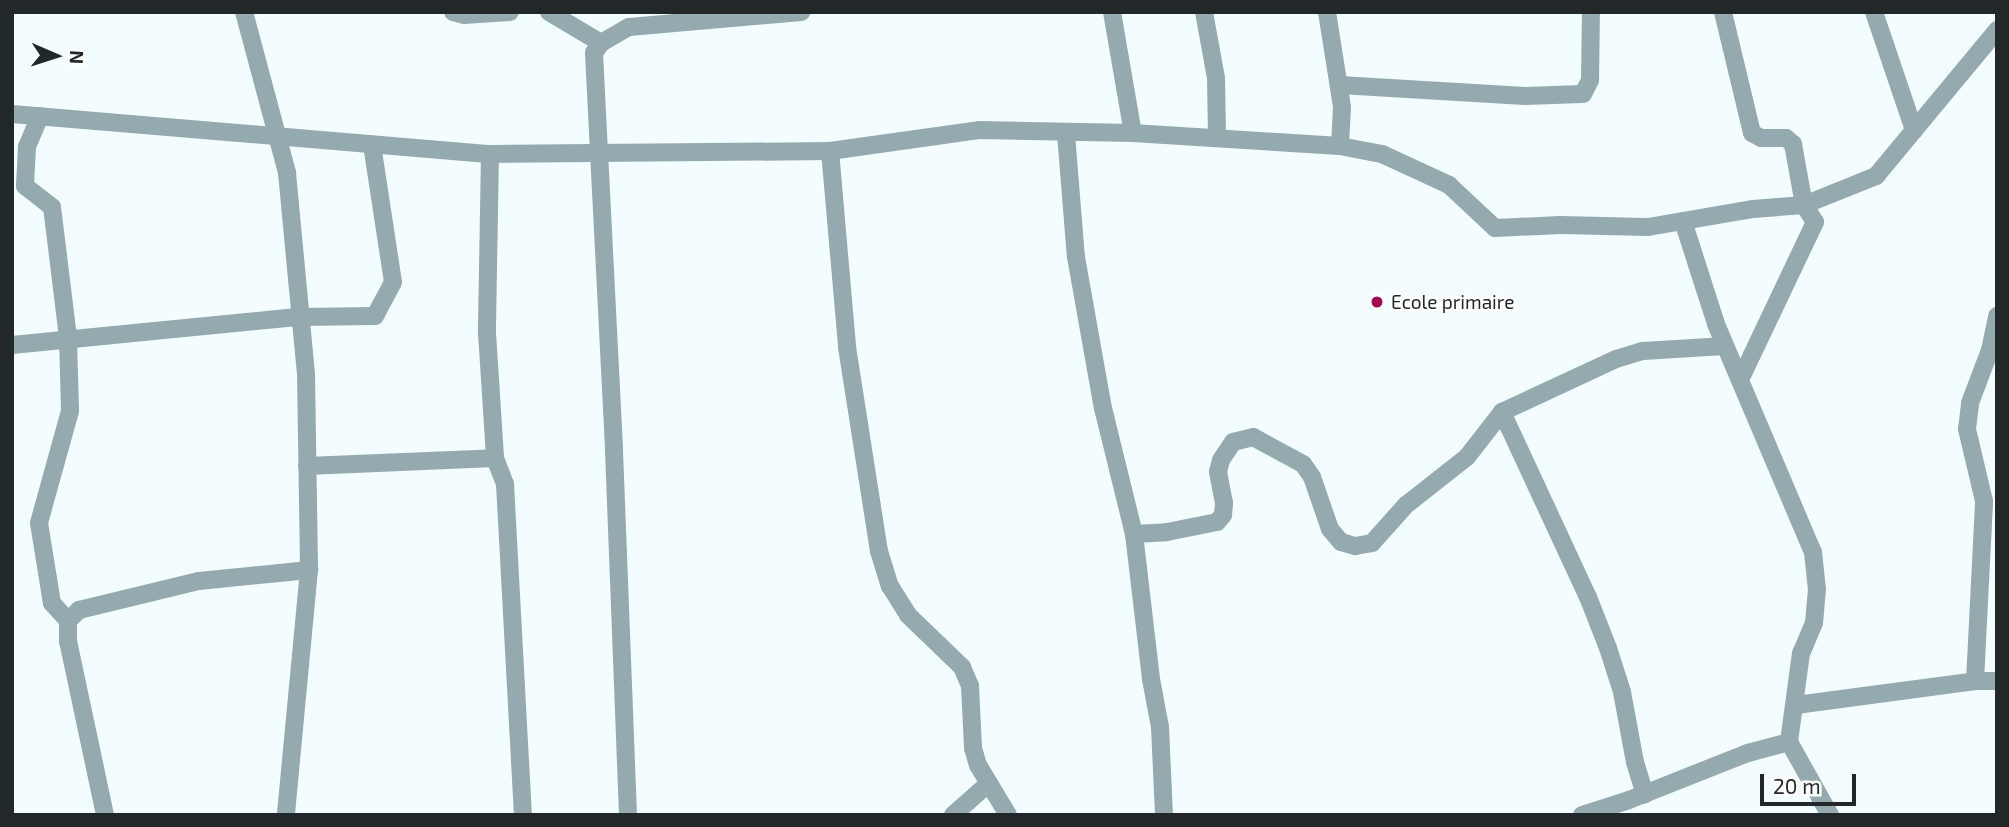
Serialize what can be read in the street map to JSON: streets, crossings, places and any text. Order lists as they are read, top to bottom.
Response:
{
  "places": ["Ecole primaire"],
  "scale_bar": "20 m",
  "north": "right"
}
